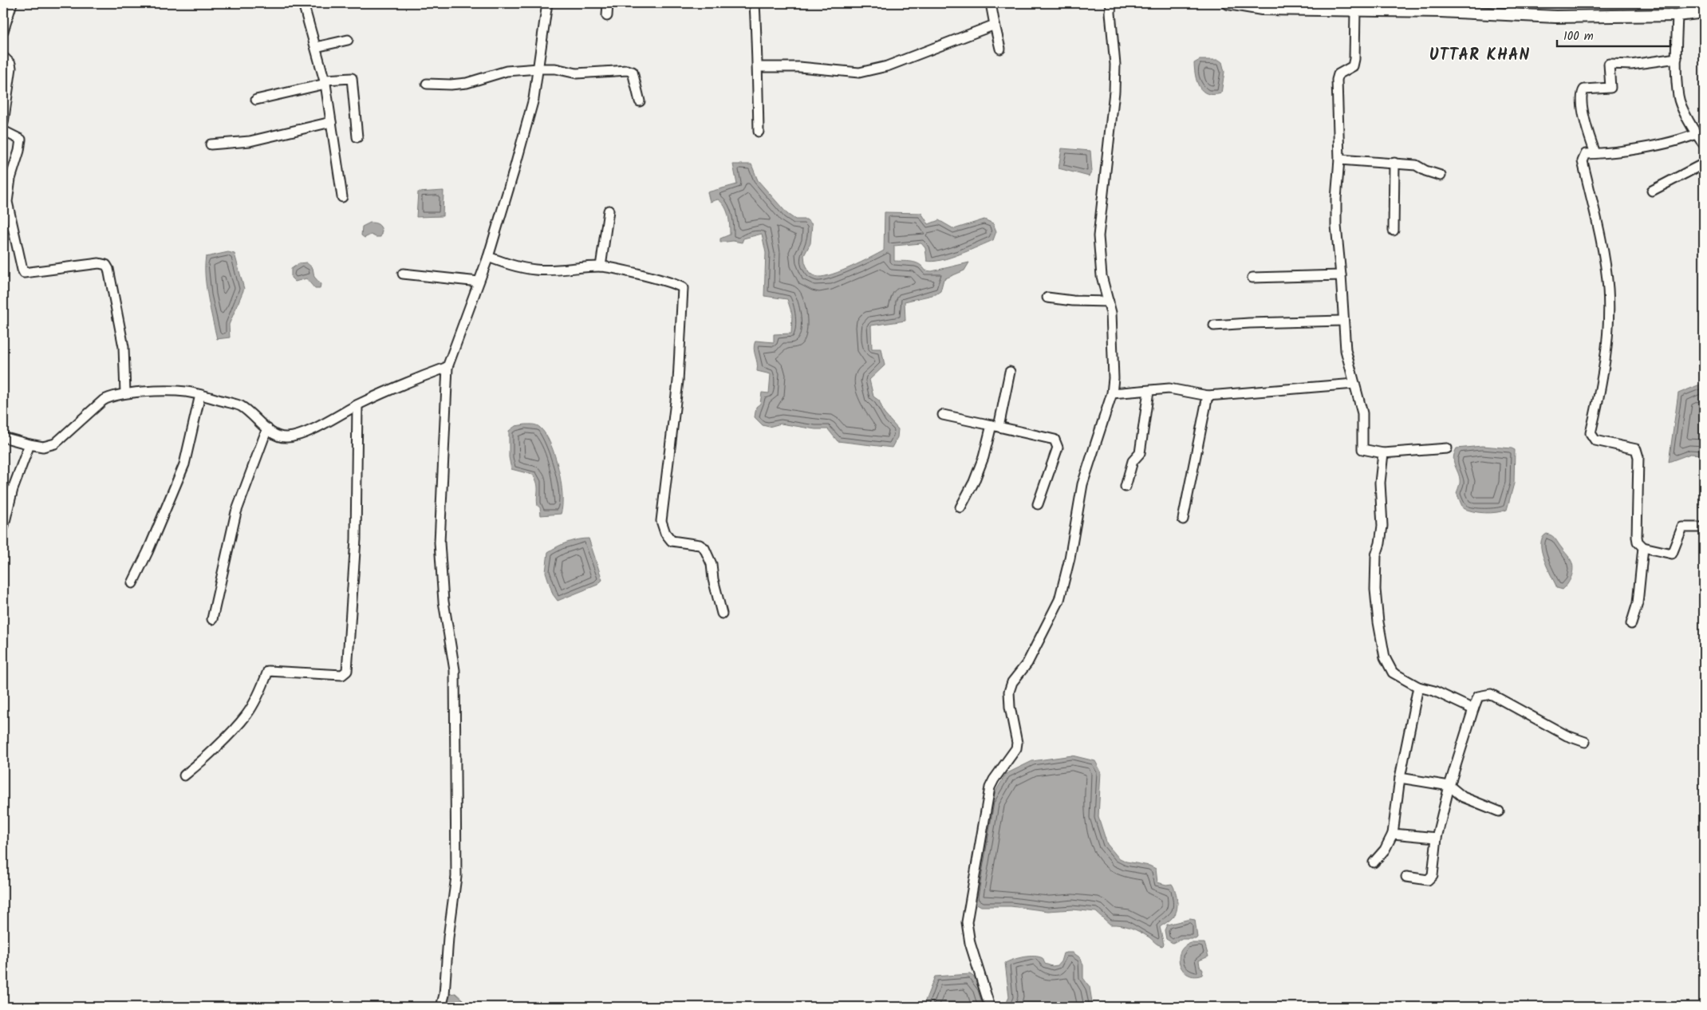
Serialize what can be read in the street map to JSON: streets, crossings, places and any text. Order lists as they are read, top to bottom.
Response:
{
  "districts": ["UTTAR KHAN"],
  "scale_bar": "100 m"
}
